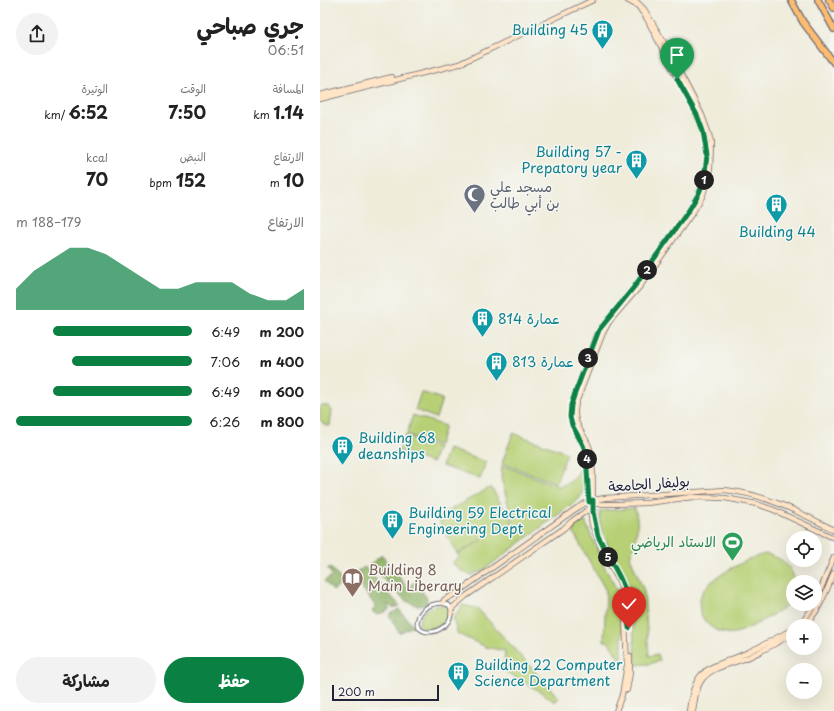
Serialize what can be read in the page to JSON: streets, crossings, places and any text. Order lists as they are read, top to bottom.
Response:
{
  "streets": {
    "street": ["بوليفار الجامعة"]
  },
  "places": {
    "building": [
      "Building 45",
      "Building 57 - Prepatory year",
      "Building 44",
      "عمارة 814",
      "عمارة 813",
      "Building 68 deanships",
      "Building 59 Electrical Engineering Dept",
      "Building 22 Computer Science Department"
    ],
    "mosque": ["مسجد علي بن أبي طالب"],
    "sports": ["الاستاد الرياضي"],
    "library": ["Building 8 Main Liberary"]
  },
  "scale_bar": "200 m",
  "page": {
    "heading": ["جري صباحي", "06:51"],
    "stats": [
      ["المسافة", "1.14 km"],
      ["الوقت", "7:50"],
      ["الوتيرة", "6:52 /km"],
      ["الارتفاع", "10 m"],
      ["النبض", "152 bpm"],
      ["kcal", "70"]
    ],
    "pins": [
      "1",
      "2",
      "3",
      "4",
      "5"
    ],
    "chart": ["الارتفاع", "179–188 m"],
    "list": [
      {
        "name": "200 m",
        "note": "6:49"
      },
      {
        "name": "400 m",
        "note": "7:06"
      },
      {
        "name": "600 m",
        "note": "6:49"
      },
      {
        "name": "800 m",
        "note": "6:26"
      }
    ],
    "map_buttons": ["+", "−"],
    "buttons": ["حفظ", "مشاركة"],
    "scale": "200 m"
  }
}
